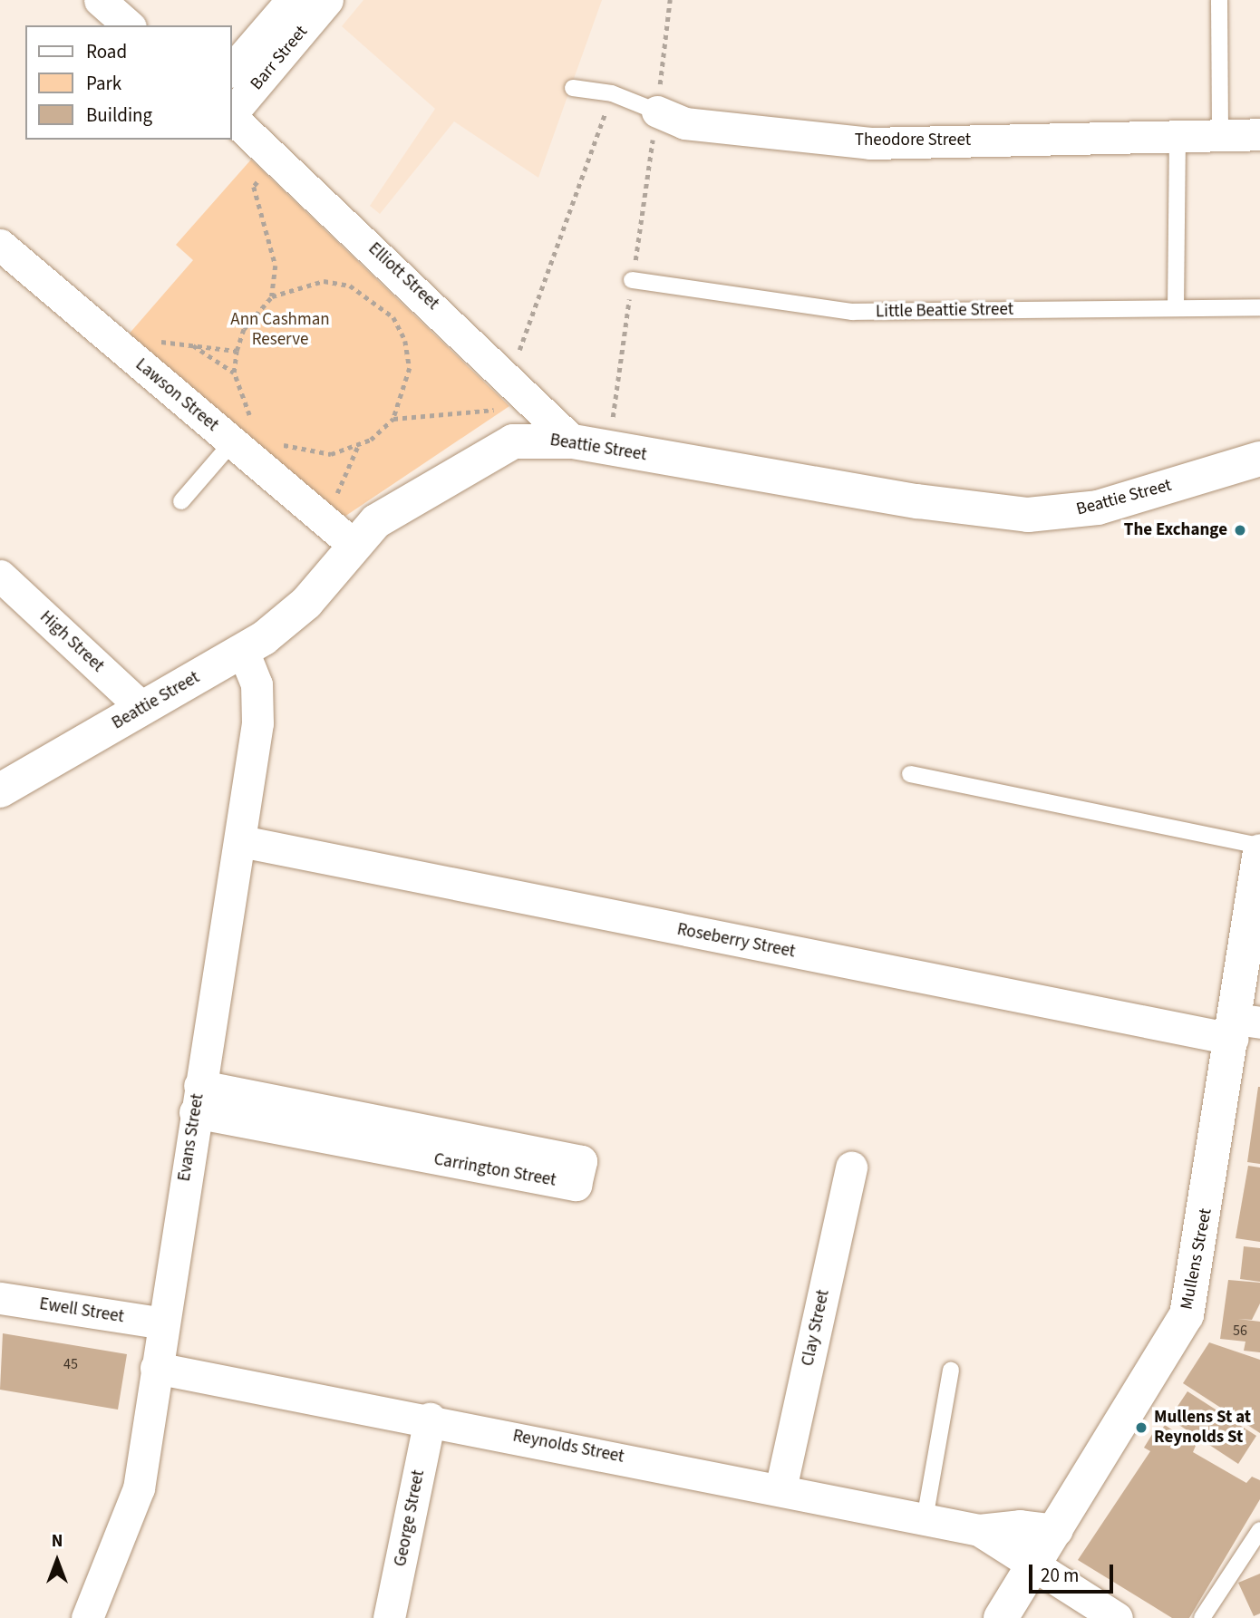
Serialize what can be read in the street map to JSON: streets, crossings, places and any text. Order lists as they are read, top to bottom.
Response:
{
  "streets": {
    "street": [
      "Barr Street",
      "Theodore Street",
      "Elliott Street",
      "Lawson Street",
      "Beattie Street",
      "High Street",
      "Roseberry Street",
      "Evans Street",
      "Mullens Street",
      "Ewell Street",
      "Clay Street",
      "Reynolds Street",
      "George Street"
    ],
    "lane": ["Little Beattie Street"]
  },
  "crossings": [
    ["Elliott Street", "Beattie Street"],
    ["Lawson Street", "Beattie Street"],
    ["Beattie Street", "High Street"],
    ["Beattie Street", "Evans Street"],
    ["Roseberry Street", "Evans Street"],
    ["Roseberry Street", "Mullens Street"],
    ["Evans Street", "Ewell Street"],
    ["Evans Street", "Reynolds Street"],
    ["Mullens Street", "Reynolds Street"],
    ["Clay Street", "Reynolds Street"],
    ["Reynolds Street", "George Street"]
  ],
  "parks": ["Ann Cashman Reserve"],
  "places": ["The Exchange", "Mullens St at Reynolds St"],
  "house_numbers": ["56", "45"],
  "legend": ["Road", "Park", "Building"],
  "scale_bar": "20 m",
  "north": "top"
}
